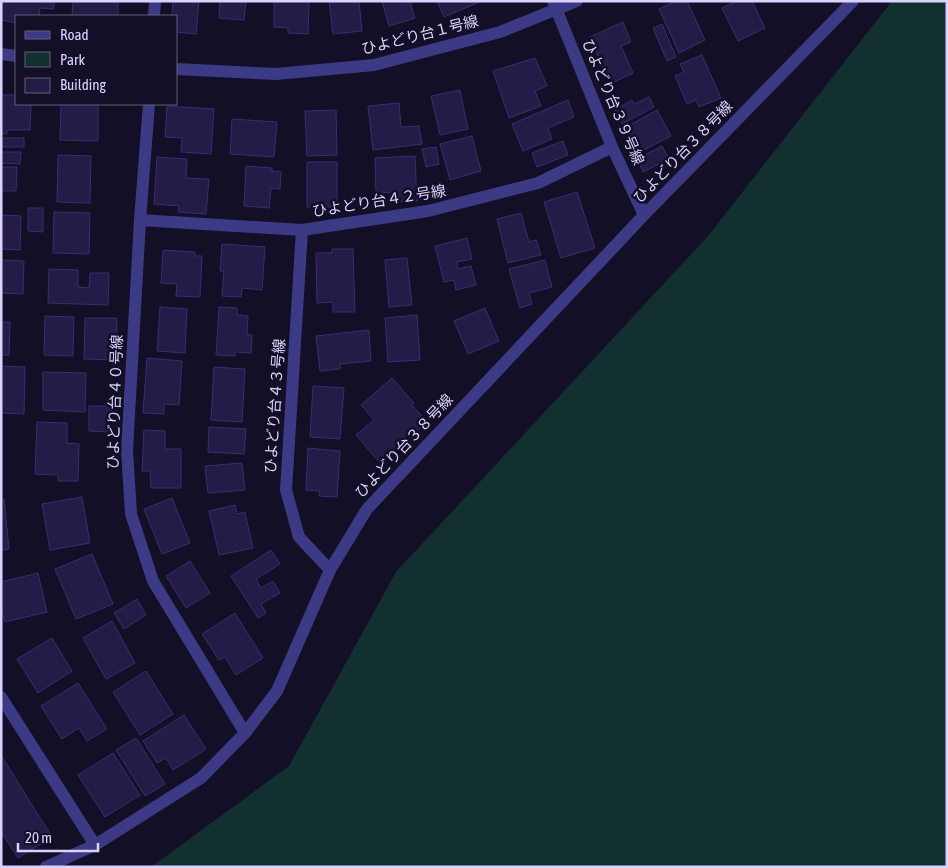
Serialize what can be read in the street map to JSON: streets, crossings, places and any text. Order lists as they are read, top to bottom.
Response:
{
  "streets": {
    "street": [
      "ひよどり台１号線",
      "ひよどり台３９号線",
      "ひよどり台３８号線",
      "ひよどり台４２号線",
      "ひよどり台４０号線",
      "ひよどり台４３号線"
    ]
  },
  "crossings": [
    ["ひよどり台１号線", "ひよどり台３９号線"],
    ["ひよどり台３９号線", "ひよどり台３８号線"],
    ["ひよどり台３９号線", "ひよどり台４２号線"],
    ["ひよどり台３８号線", "ひよどり台４０号線"],
    ["ひよどり台３８号線", "ひよどり台４３号線"],
    ["ひよどり台４２号線", "ひよどり台４０号線"],
    ["ひよどり台４２号線", "ひよどり台４３号線"]
  ],
  "legend": ["Road", "Park", "Building"],
  "scale_bar": "20 m"
}
